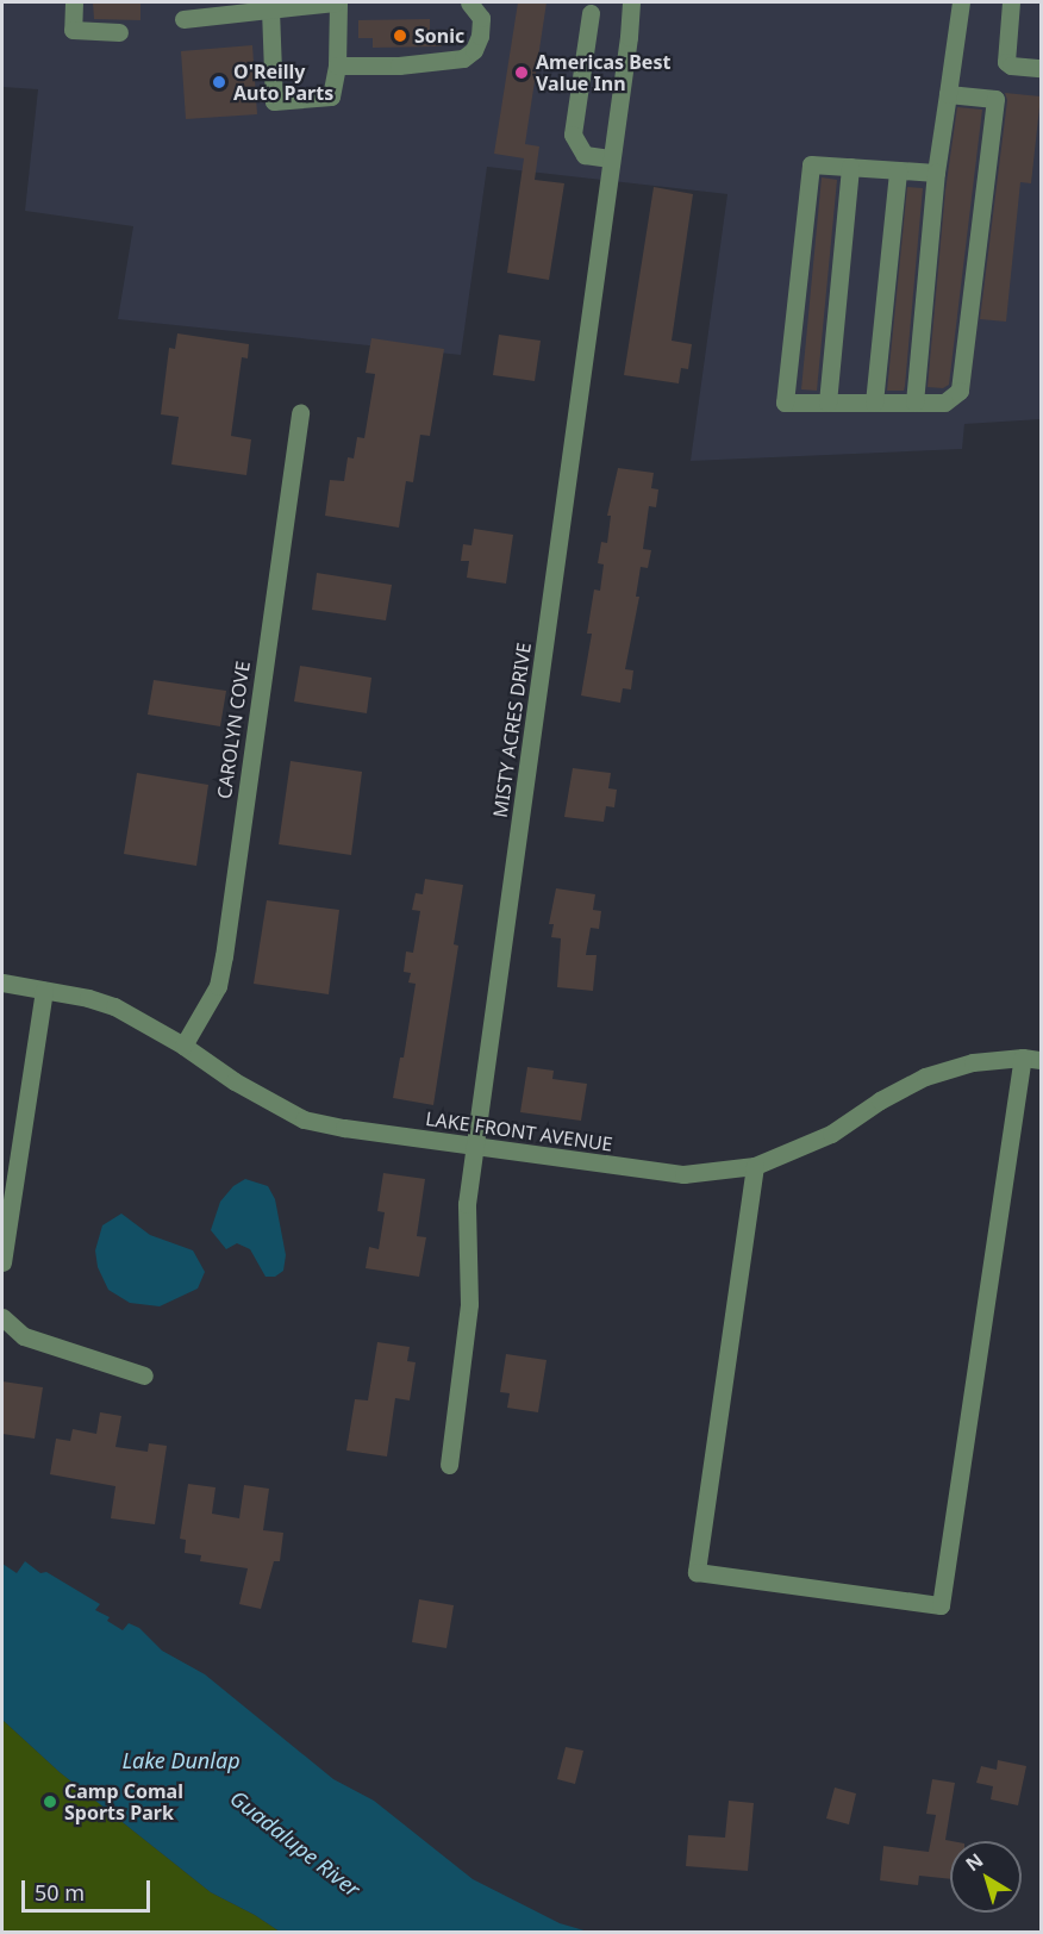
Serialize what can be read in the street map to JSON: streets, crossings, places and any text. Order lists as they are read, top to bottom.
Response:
{
  "streets": {
    "street": ["CAROLYN COVE", "MISTY ACRES DRIVE", "LAKE FRONT AVENUE"]
  },
  "crossings": [
    ["CAROLYN COVE", "LAKE FRONT AVENUE"],
    ["MISTY ACRES DRIVE", "LAKE FRONT AVENUE"]
  ],
  "water": ["Lake Dunlap", "Guadalupe River"],
  "places": [
    "Sonic",
    "Americas Best Value Inn",
    "O'Reilly Auto Parts",
    "Camp Comal Sports Park"
  ],
  "scale_bar": "50 m",
  "north": "top left"
}
